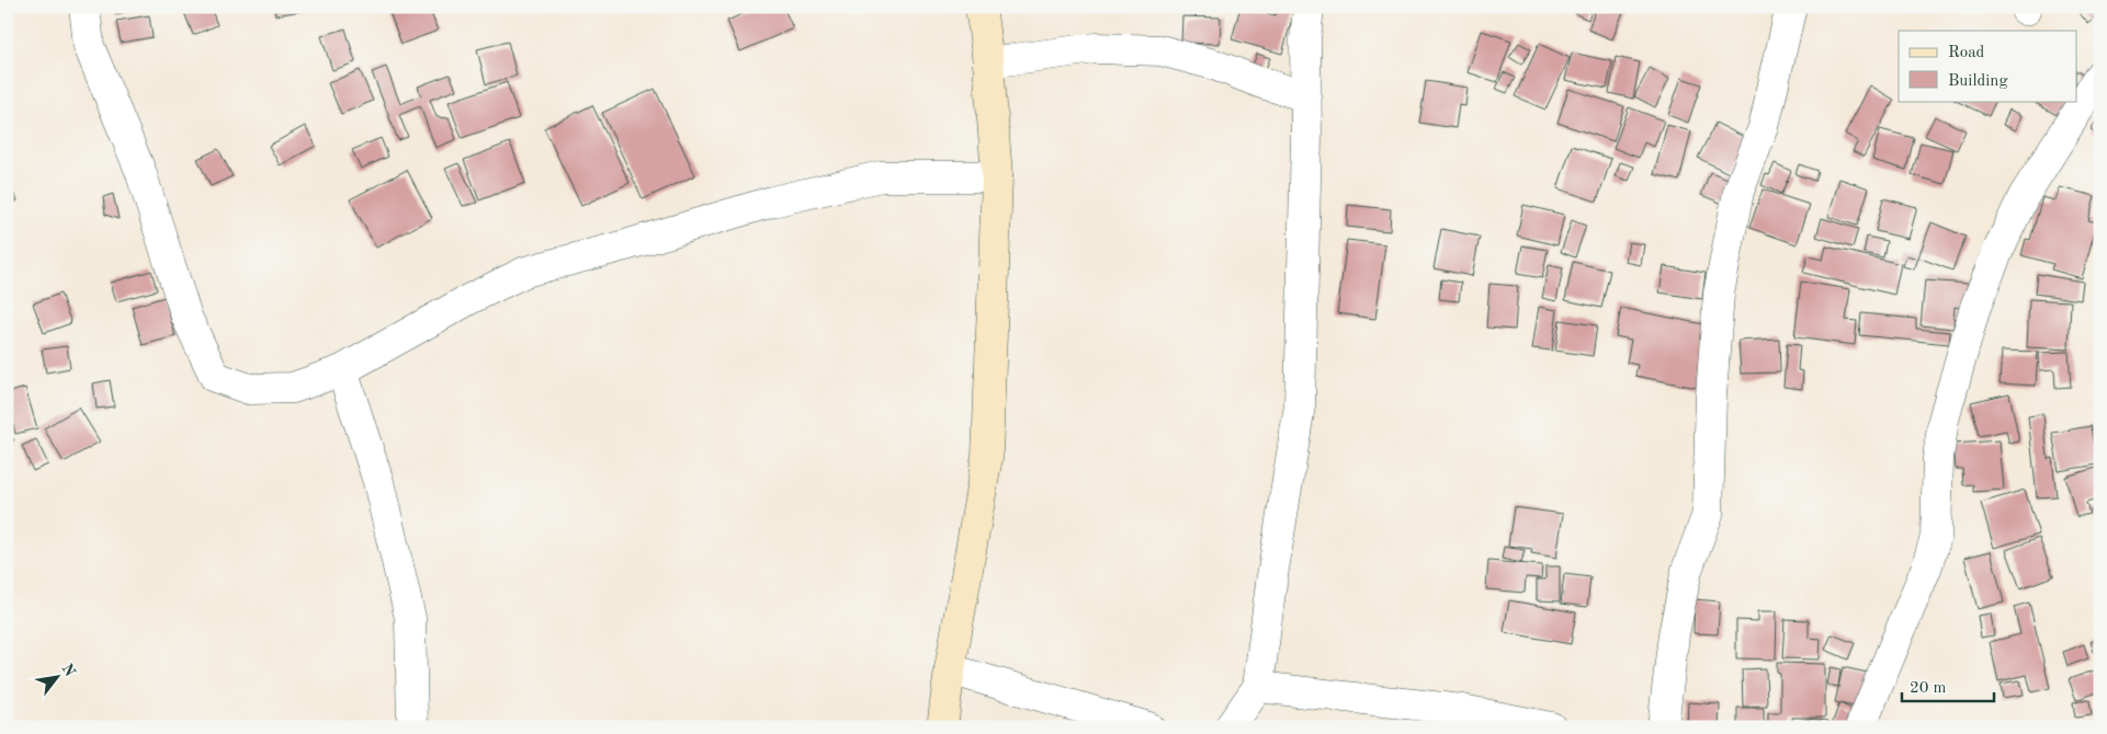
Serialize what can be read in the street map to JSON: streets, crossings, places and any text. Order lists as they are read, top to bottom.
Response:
{
  "legend": ["Road", "Building"],
  "scale_bar": "20 m",
  "north": "top right"
}
